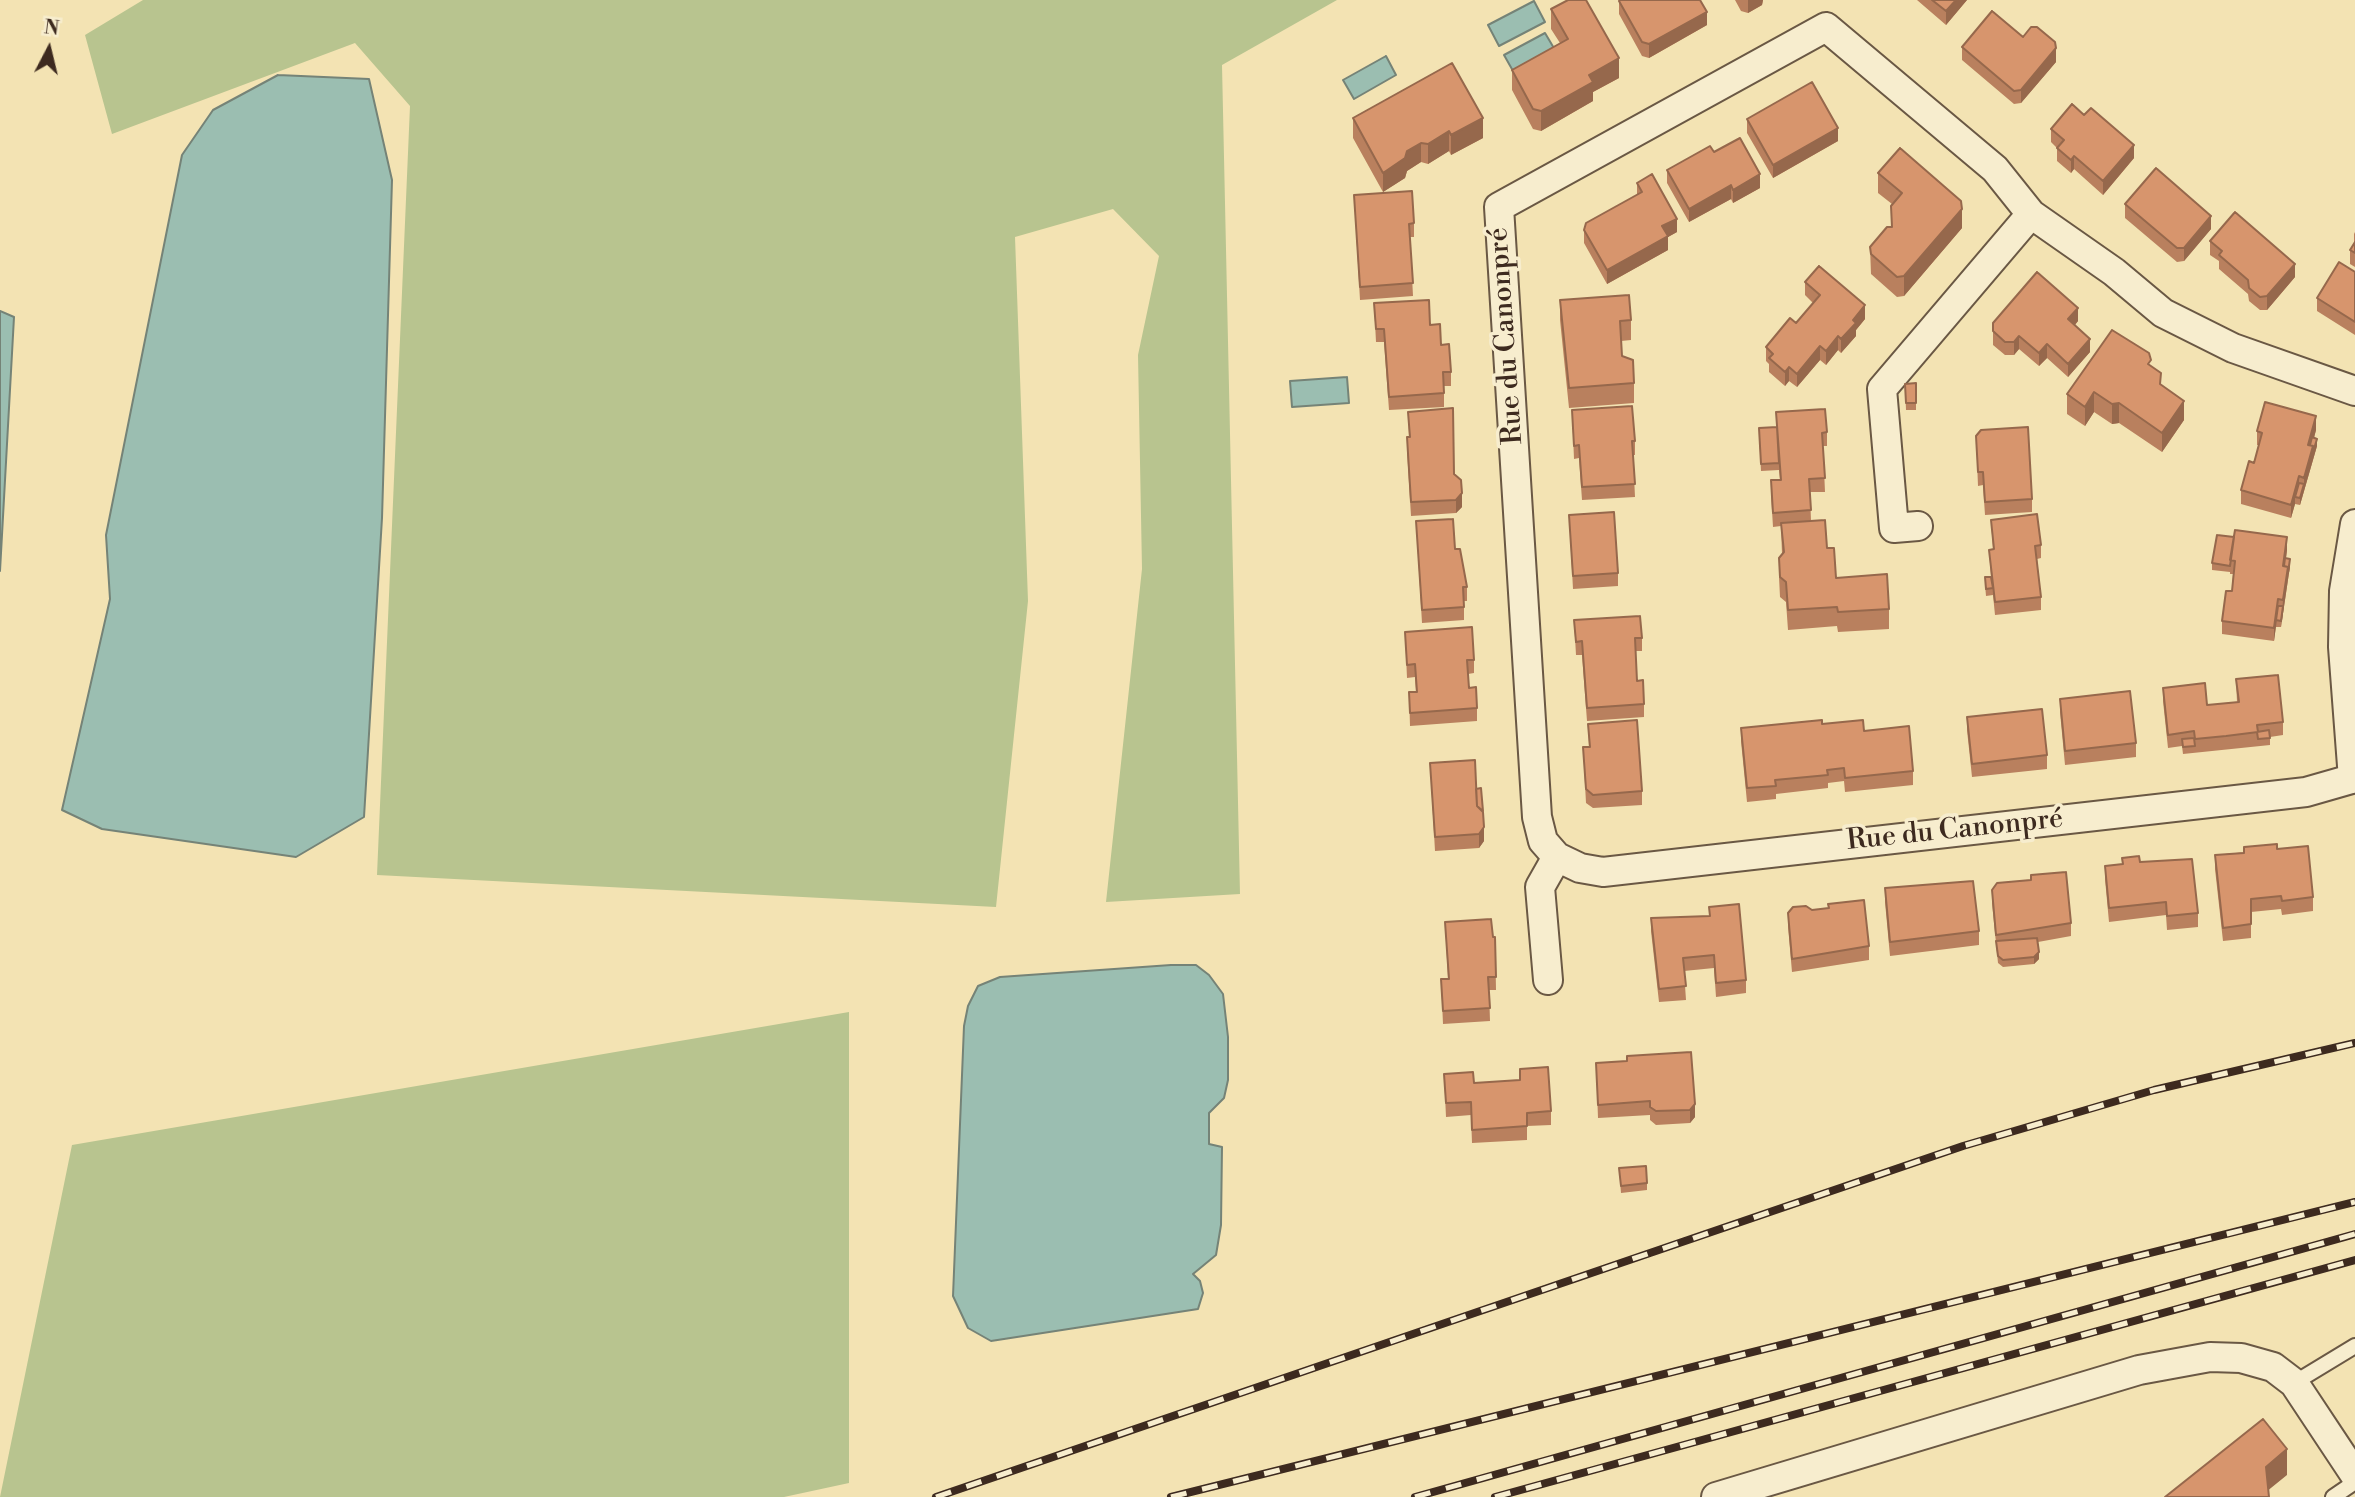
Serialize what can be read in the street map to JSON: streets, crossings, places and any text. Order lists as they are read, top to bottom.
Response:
{
  "streets": {
    "street": ["Rue du Canonpré"]
  },
  "north": "top"
}
